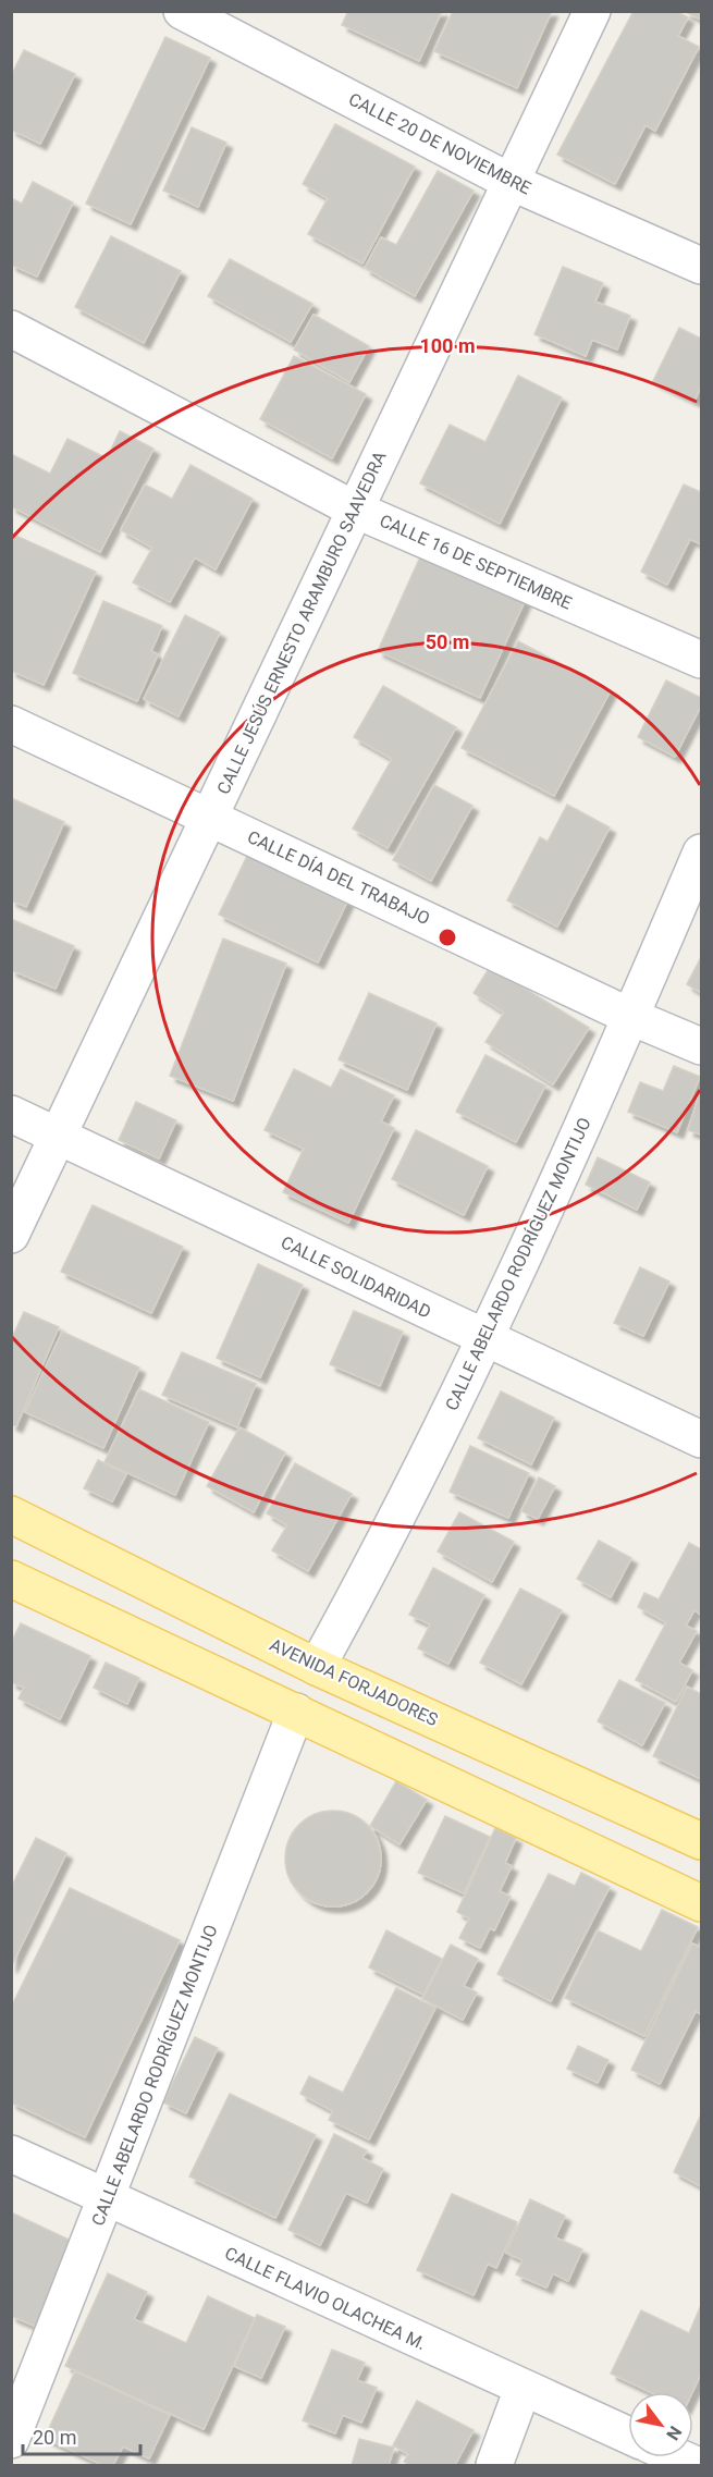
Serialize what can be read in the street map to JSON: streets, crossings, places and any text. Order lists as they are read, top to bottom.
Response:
{
  "streets": {
    "main road": ["AVENIDA FORJADORES"],
    "street": [
      "CALLE 20 DE NOVIEMBRE",
      "CALLE 16 DE SEPTIEMBRE",
      "CALLE JESÚS ERNESTO ARAMBURO SAAVEDRA",
      "CALLE DÍA DEL TRABAJO",
      "CALLE ABELARDO RODRÍGUEZ MONTIJO",
      "CALLE SOLIDARIDAD",
      "CALLE FLAVIO OLACHEA M."
    ]
  },
  "crossings": [
    ["CALLE 20 DE NOVIEMBRE", "CALLE JESÚS ERNESTO ARAMBURO SAAVEDRA"],
    ["CALLE 16 DE SEPTIEMBRE", "CALLE JESÚS ERNESTO ARAMBURO SAAVEDRA"],
    ["CALLE JESÚS ERNESTO ARAMBURO SAAVEDRA", "CALLE DÍA DEL TRABAJO"],
    ["CALLE JESÚS ERNESTO ARAMBURO SAAVEDRA", "CALLE SOLIDARIDAD"],
    ["CALLE DÍA DEL TRABAJO", "CALLE ABELARDO RODRÍGUEZ MONTIJO"],
    ["CALLE ABELARDO RODRÍGUEZ MONTIJO", "CALLE SOLIDARIDAD"],
    ["CALLE ABELARDO RODRÍGUEZ MONTIJO", "AVENIDA FORJADORES"],
    ["CALLE ABELARDO RODRÍGUEZ MONTIJO", "CALLE FLAVIO OLACHEA M."]
  ],
  "scale_bar": "20 m",
  "north": "bottom right",
  "rings": ["100 m", "50 m"]
}
